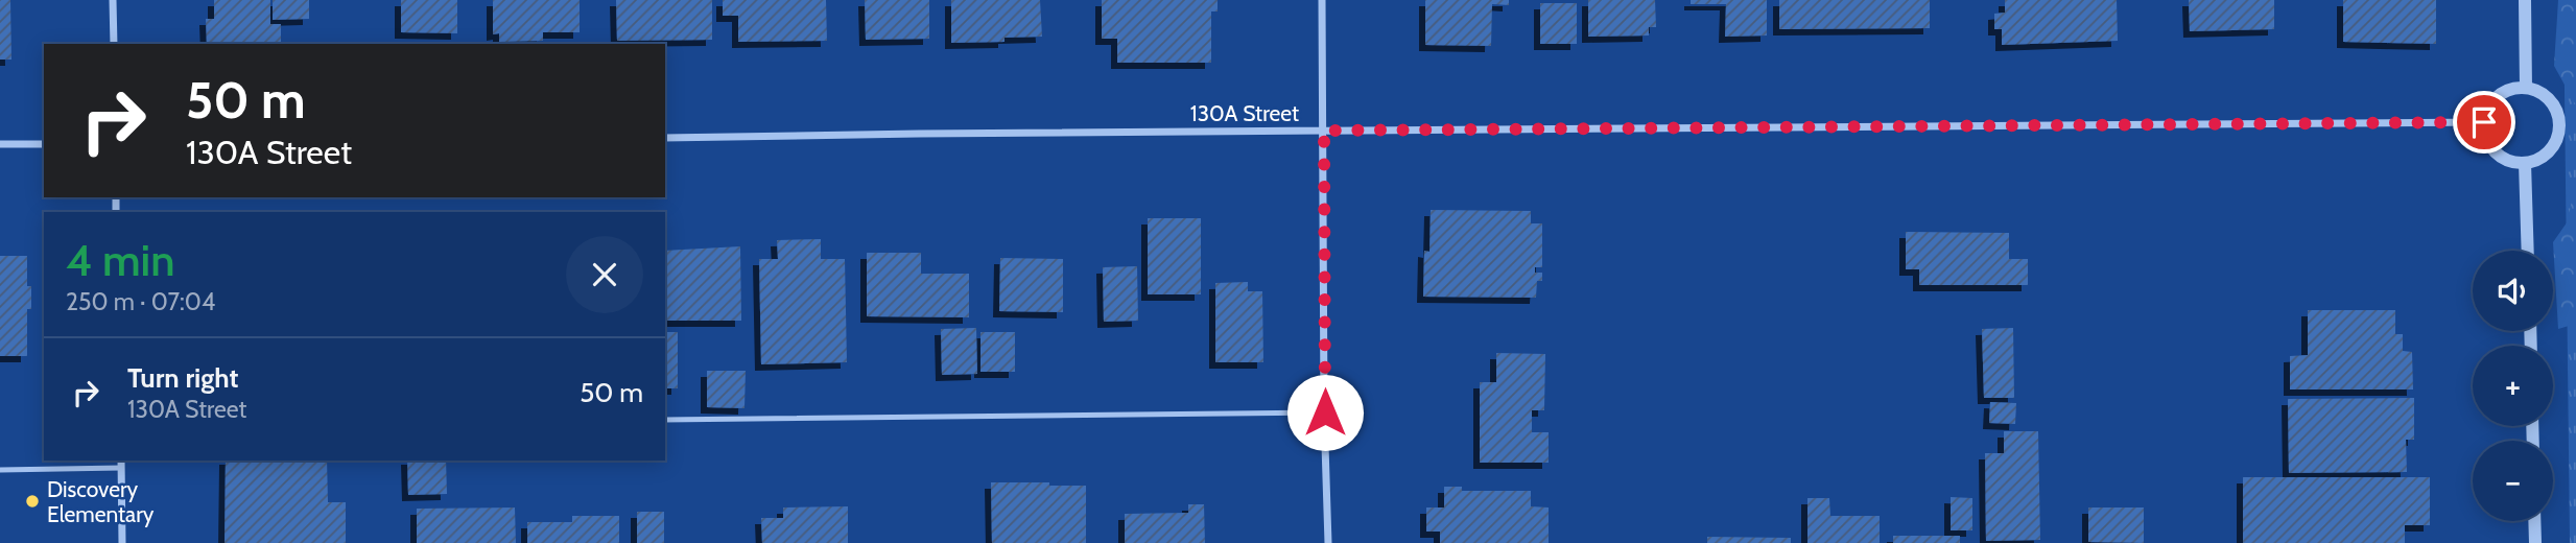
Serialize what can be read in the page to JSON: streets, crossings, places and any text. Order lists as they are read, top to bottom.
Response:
{
  "streets": {
    "street": ["130A Street"]
  },
  "places": ["Discovery Elementary"],
  "page": {
    "turn": ["50 m", "130A Street"],
    "heading": ["4 min", "250 m · 07:04"],
    "map_buttons": ["+", "−"],
    "list": [
      {
        "name": "Turn right",
        "note": "130A Street",
        "value": "50 m"
      }
    ]
  }
}
